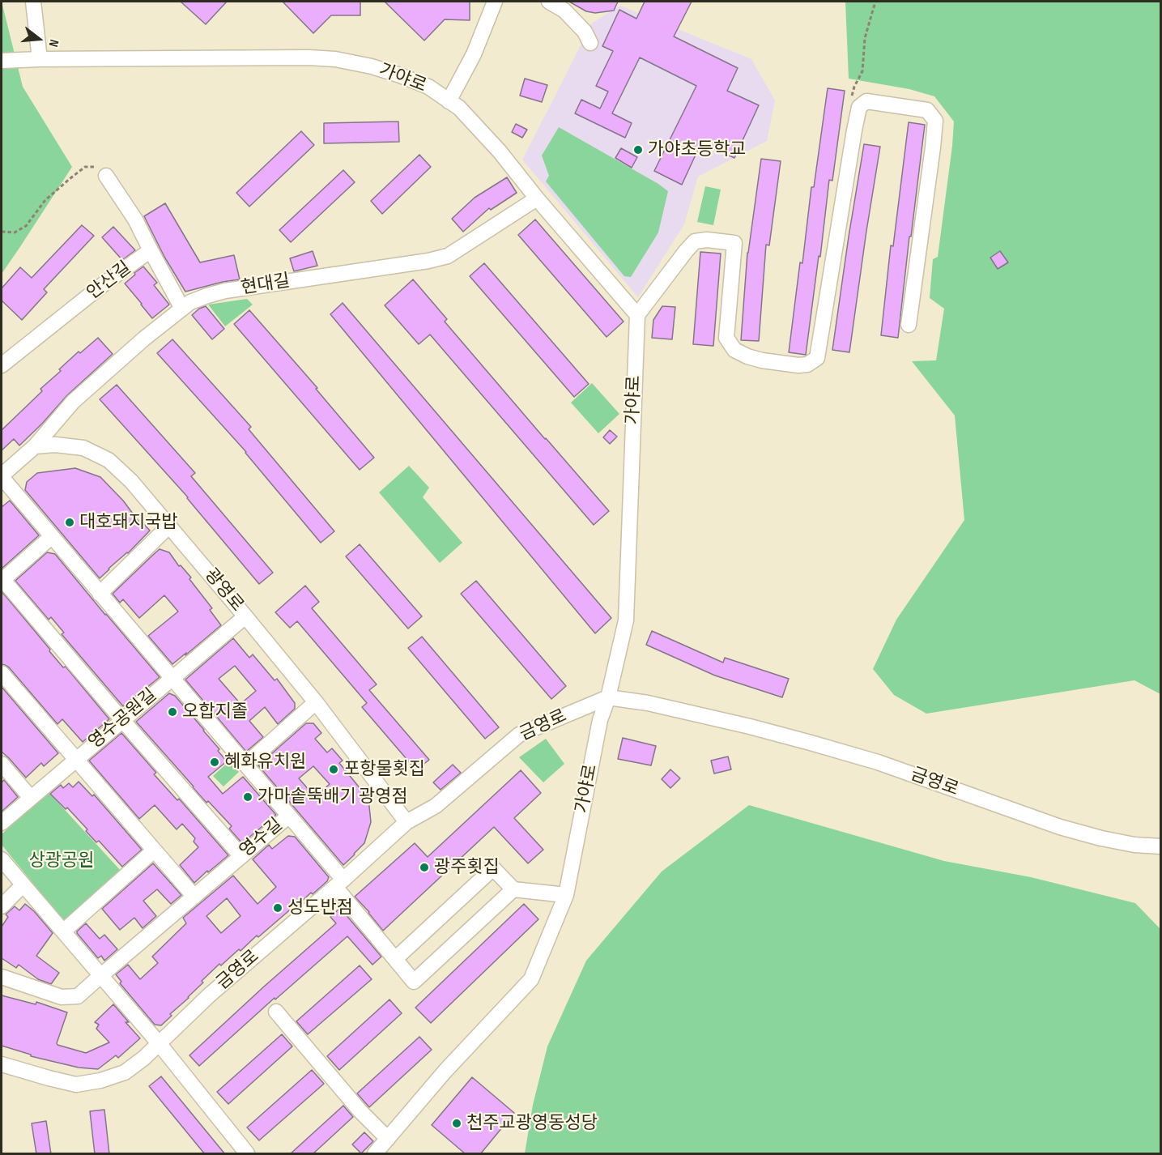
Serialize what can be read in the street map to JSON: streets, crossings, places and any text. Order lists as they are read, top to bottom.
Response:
{
  "streets": {
    "street": [
      "가야로",
      "안산길",
      "현대길",
      "광영로",
      "영수공원길",
      "금영로",
      "영수길"
    ]
  },
  "crossings": [
    ["가야로", "현대길"],
    ["가야로", "금영로"],
    ["현대길", "광영로"],
    ["광영로", "영수공원길"],
    ["광영로", "금영로"],
    ["영수공원길", "영수길"]
  ],
  "parks": ["상광공원"],
  "places": [
    "가야초등학교",
    "대호돼지국밥",
    "오합지졸",
    "혜화유치원",
    "포항물횟집",
    "가마솥뚝배기 광영점",
    "광주횟집",
    "성도반점",
    "천주교광영동성당"
  ],
  "north": "right"
}
